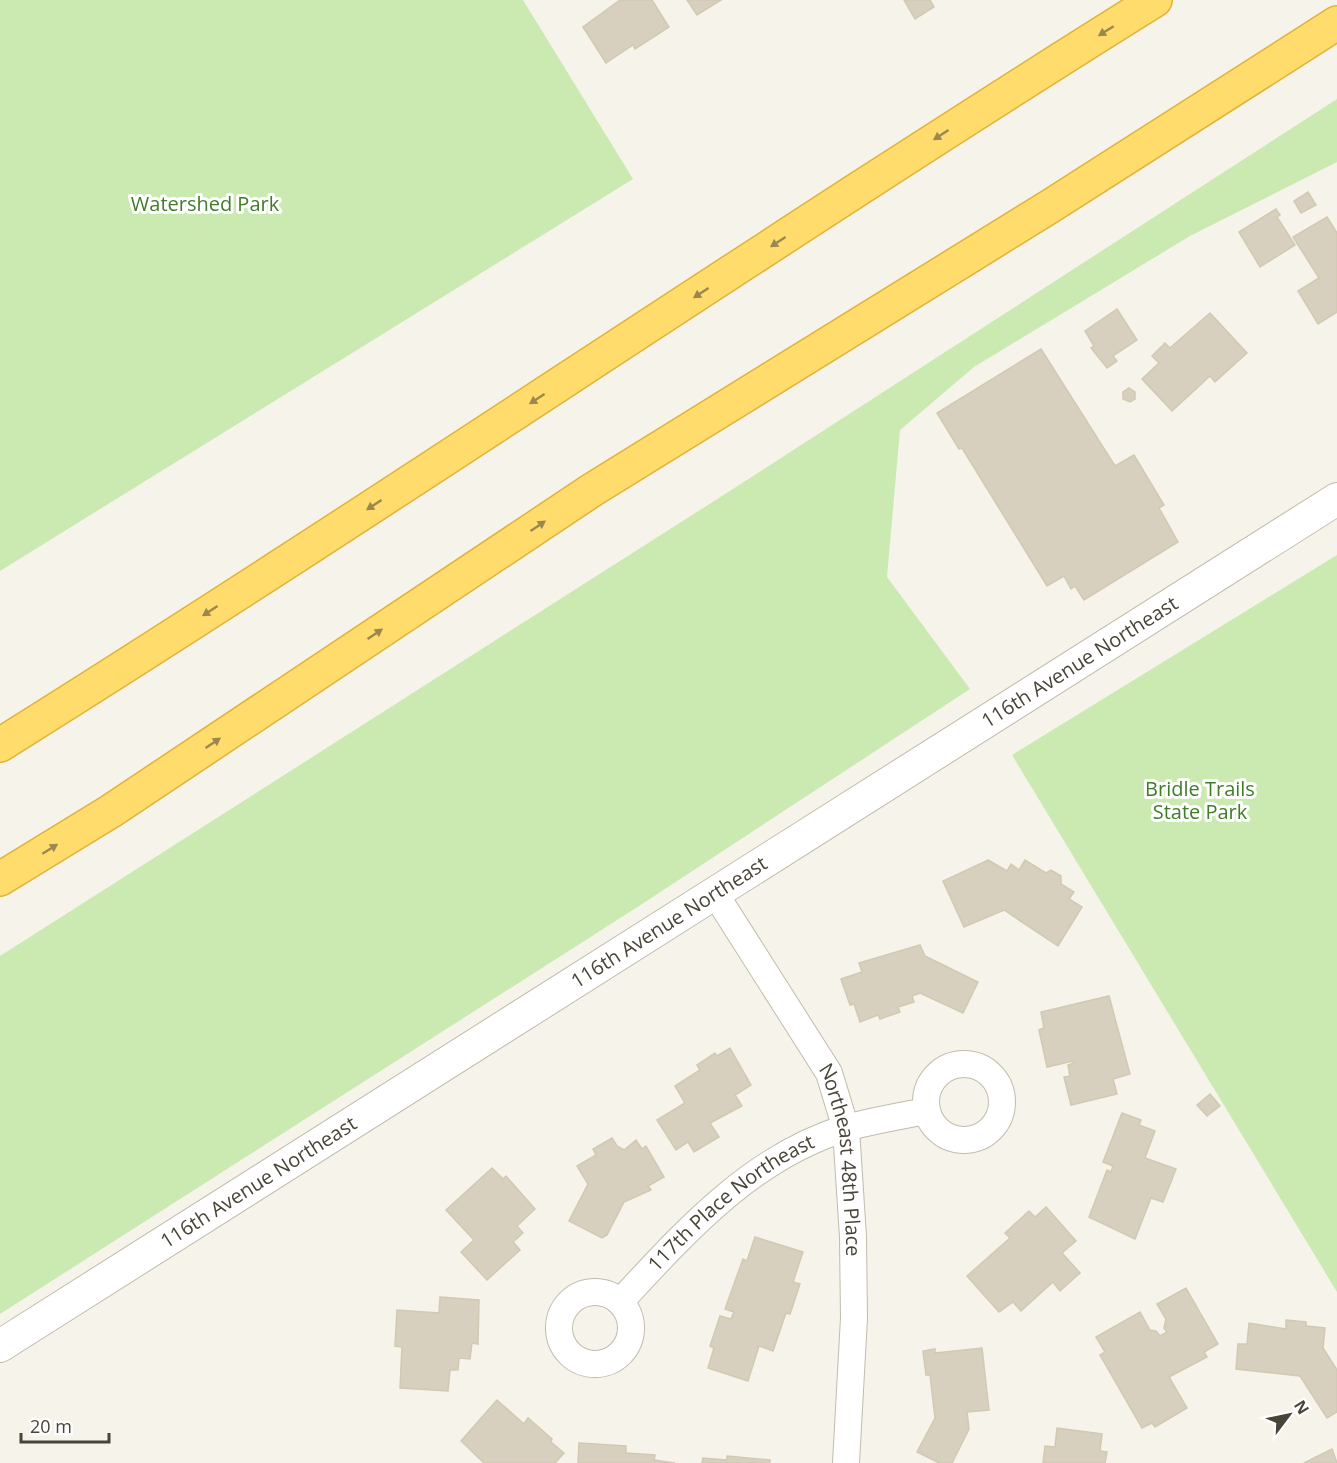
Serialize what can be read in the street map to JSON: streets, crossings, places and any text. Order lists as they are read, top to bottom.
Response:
{
  "streets": {
    "street": ["116th Avenue Northeast", "Northeast 48th Place", "117th Place Northeast"]
  },
  "crossings": [
    ["116th Avenue Northeast", "Northeast 48th Place"],
    ["Northeast 48th Place", "117th Place Northeast"]
  ],
  "parks": ["Watershed Park", "Bridle Trails State Park"],
  "scale_bar": "20 m",
  "north": "top right"
}
